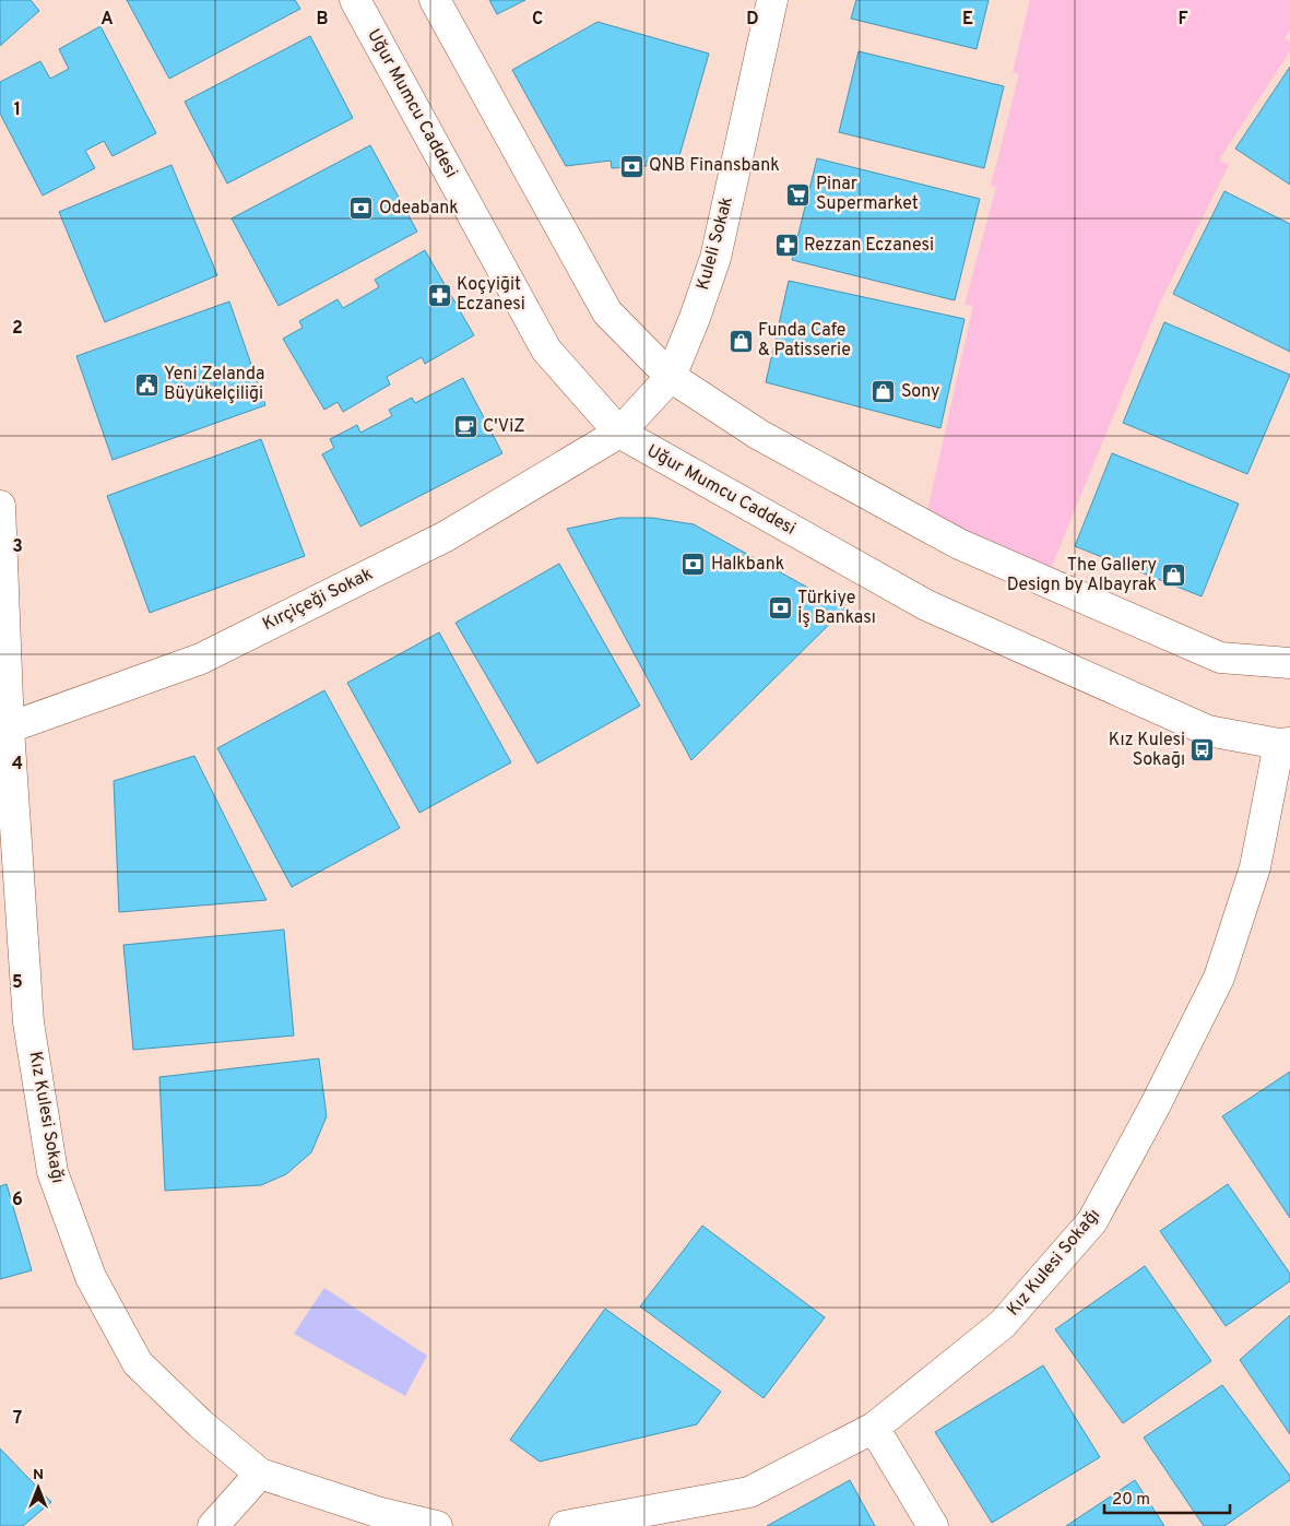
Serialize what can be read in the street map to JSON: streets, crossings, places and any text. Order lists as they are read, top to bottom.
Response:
{
  "streets": {
    "street": [
      "Uğur Mumcu Caddesi",
      "Kuleli Sokak",
      "Kırçiçeği Sokak",
      "Kız Kulesi Sokağı"
    ]
  },
  "crossings": [
    ["Uğur Mumcu Caddesi", "Kuleli Sokak"],
    ["Uğur Mumcu Caddesi", "Kırçiçeği Sokak"],
    ["Uğur Mumcu Caddesi", "Kız Kulesi Sokağı"],
    ["Kuleli Sokak", "Kırçiçeği Sokak"],
    ["Kırçiçeği Sokak", "Kız Kulesi Sokağı"]
  ],
  "places": {
    "bank": [
      "QNB Finansbank",
      "Odeabank",
      "Halkbank",
      "Türkiye İş Bankası"
    ],
    "supermarket": ["Pinar Supermarket"],
    "pharmacy": ["Rezzan Eczanesi", "Koçyiğit Eczanesi"],
    "shop": ["Funda Cafe & Patisserie", "Sony", "The Gallery Design by Albayrak"],
    "public building": ["Yeni Zelanda Büyükelçiliği"],
    "cafe": ["C'ViZ"],
    "bus stop": ["Kız Kulesi Sokağı"]
  },
  "scale_bar": "20 m",
  "north": "top",
  "grid": {
    "columns": [
      "A",
      "B",
      "C",
      "D",
      "E",
      "F"
    ],
    "rows": [
      "1",
      "2",
      "3",
      "4",
      "5",
      "6",
      "7"
    ]
  }
}
